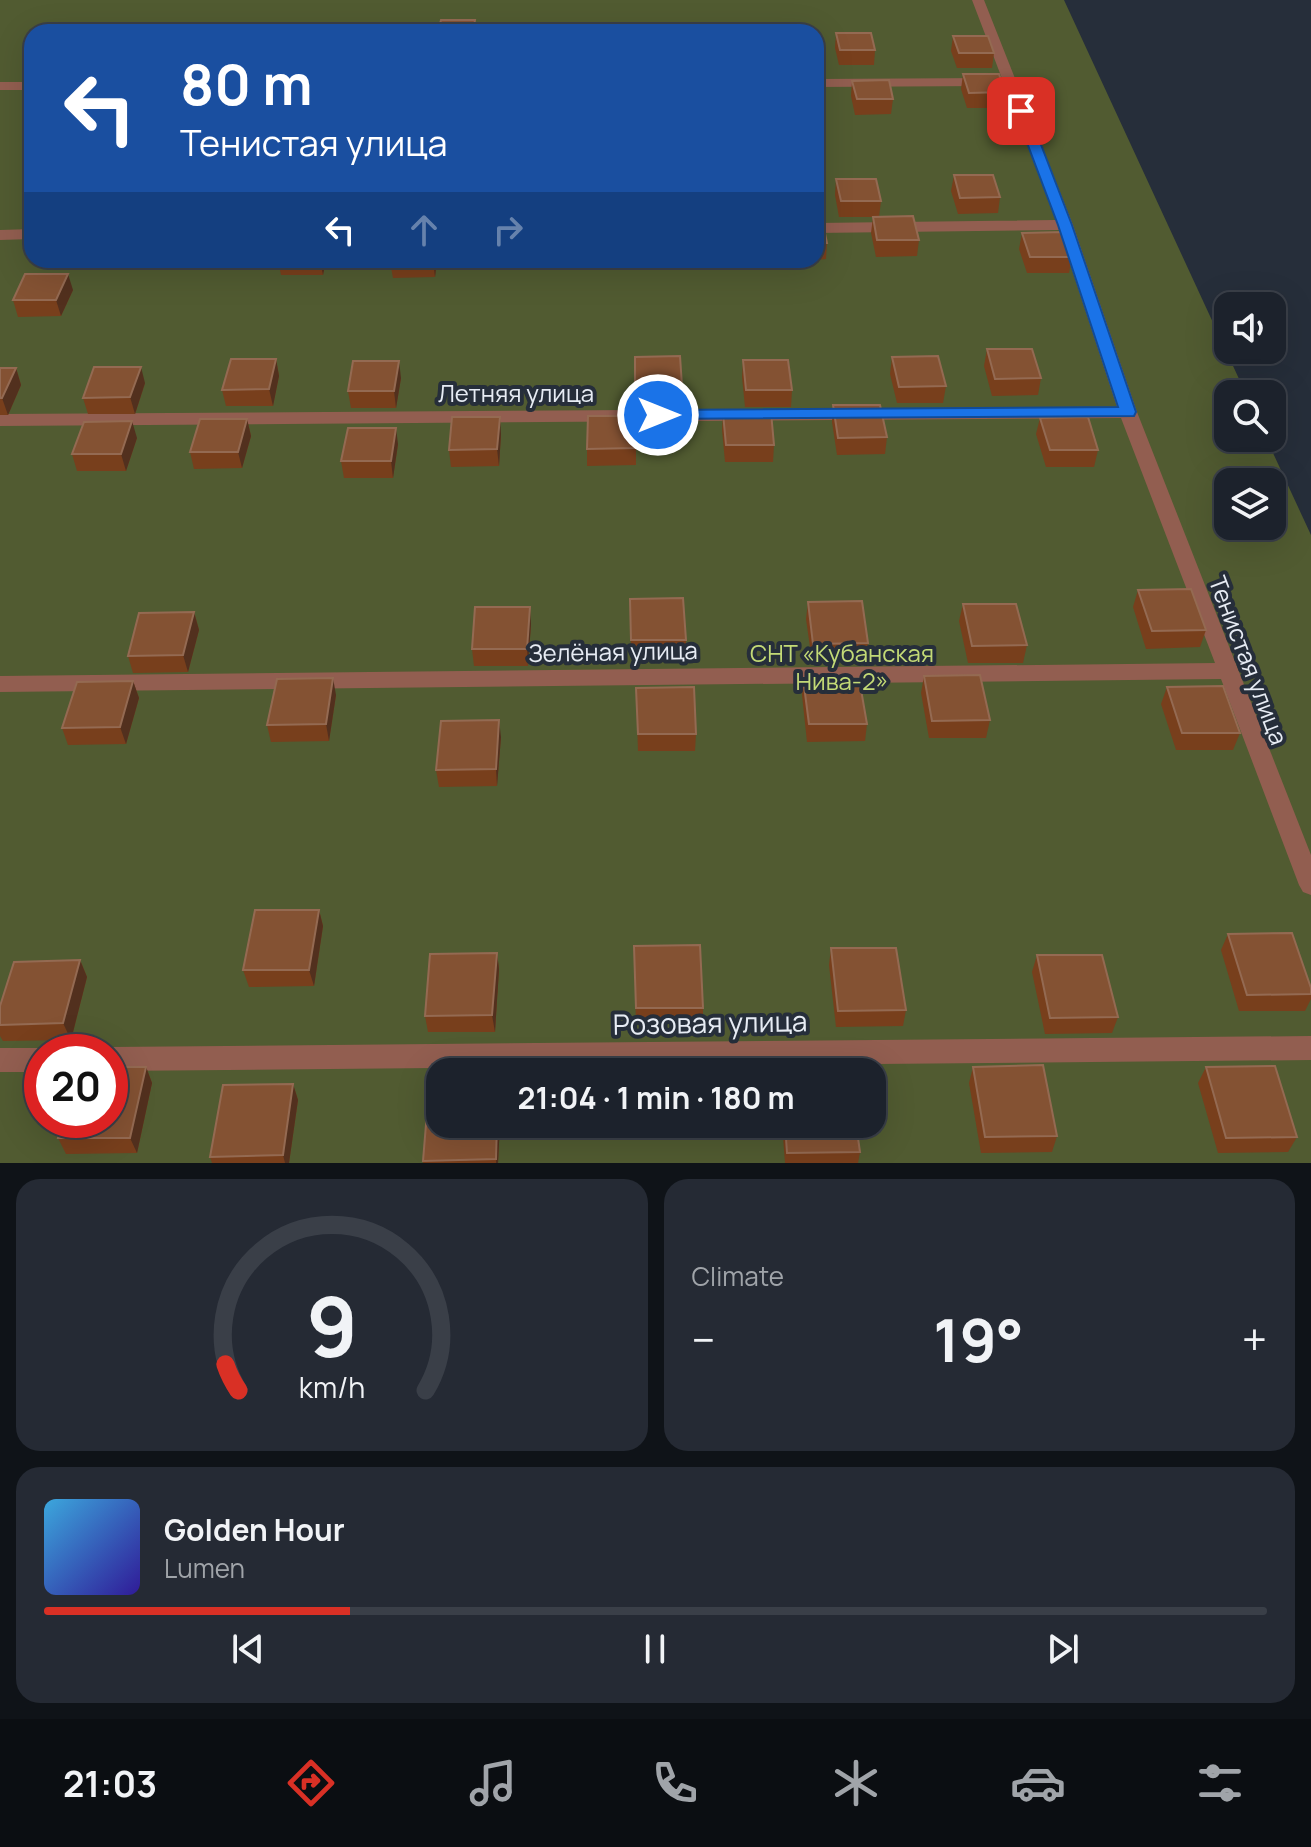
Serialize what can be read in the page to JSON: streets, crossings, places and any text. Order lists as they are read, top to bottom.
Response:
{
  "streets": {
    "lane": [
      "Летняя улица",
      "Зелёная улица",
      "Тенистая улица",
      "Розовая улица"
    ]
  },
  "crossings": [
    ["Летняя улица", "Тенистая улица"],
    ["Зелёная улица", "Тенистая улица"]
  ],
  "parks": ["СНТ «Кубанская Нива-2»"],
  "page": {
    "turn": ["80 m", "Тенистая улица"],
    "limit": "20",
    "trip": "21:04 · 1 min · 180 m",
    "tile": "Climate",
    "heat": ["−", "19°", "+"],
    "song": ["Golden Hour", "Lumen"],
    "tabs": "21:03",
    "gauge": ["9", "km/h"]
  }
}
